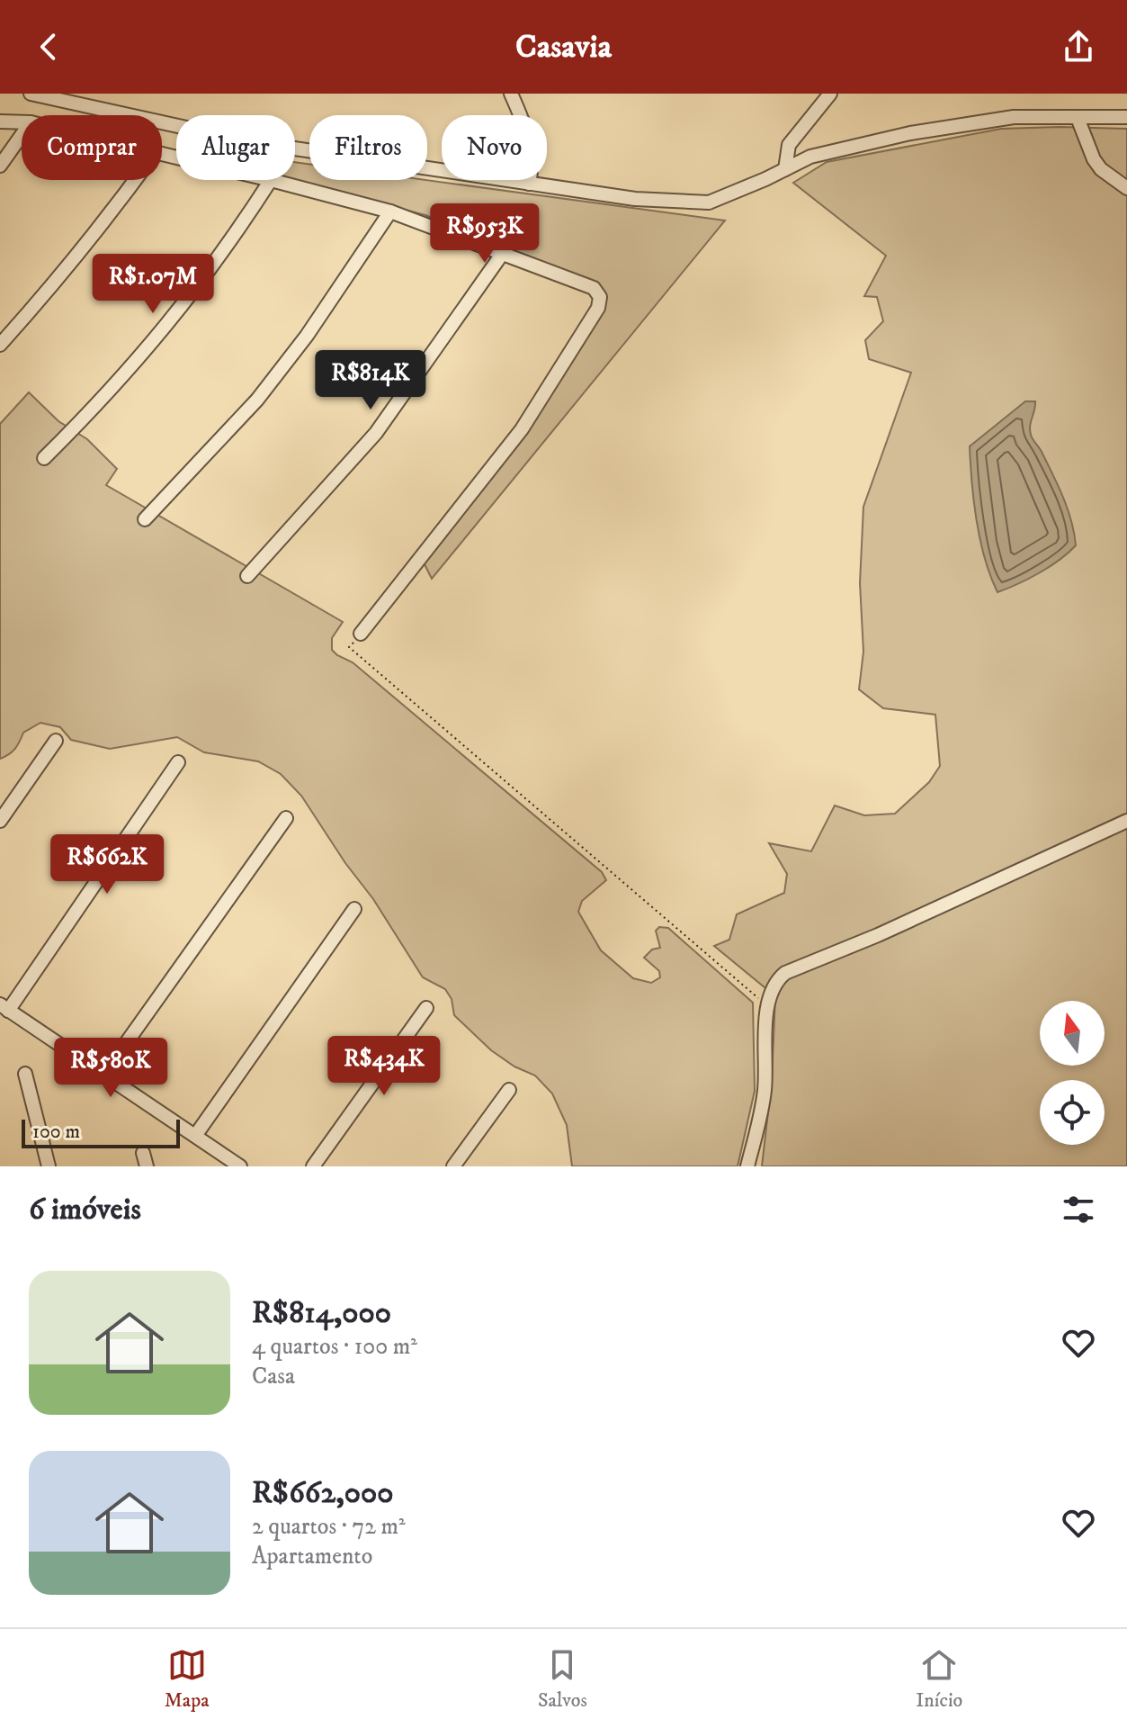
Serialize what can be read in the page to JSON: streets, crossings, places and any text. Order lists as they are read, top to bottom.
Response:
{
  "scale_bar": "100 m",
  "north": "top",
  "page": {
    "header": "Casavia",
    "chip": [
      "Comprar",
      "Alugar",
      "Filtros",
      "Novo"
    ],
    "price": [
      "R$953K",
      "R$1.07M",
      "R$814K",
      "R$662K",
      "R$434K",
      "R$580K"
    ],
    "scale": "100 m",
    "heading": "6 imóveis",
    "list": [
      {
        "name": "R$814,000",
        "note": "4 quartos · 100 m² · Casa"
      },
      {
        "name": "R$662,000",
        "note": "2 quartos · 72 m² · Apartamento"
      }
    ],
    "tabs": ["Mapa", "Salvos", "Início"]
  }
}
